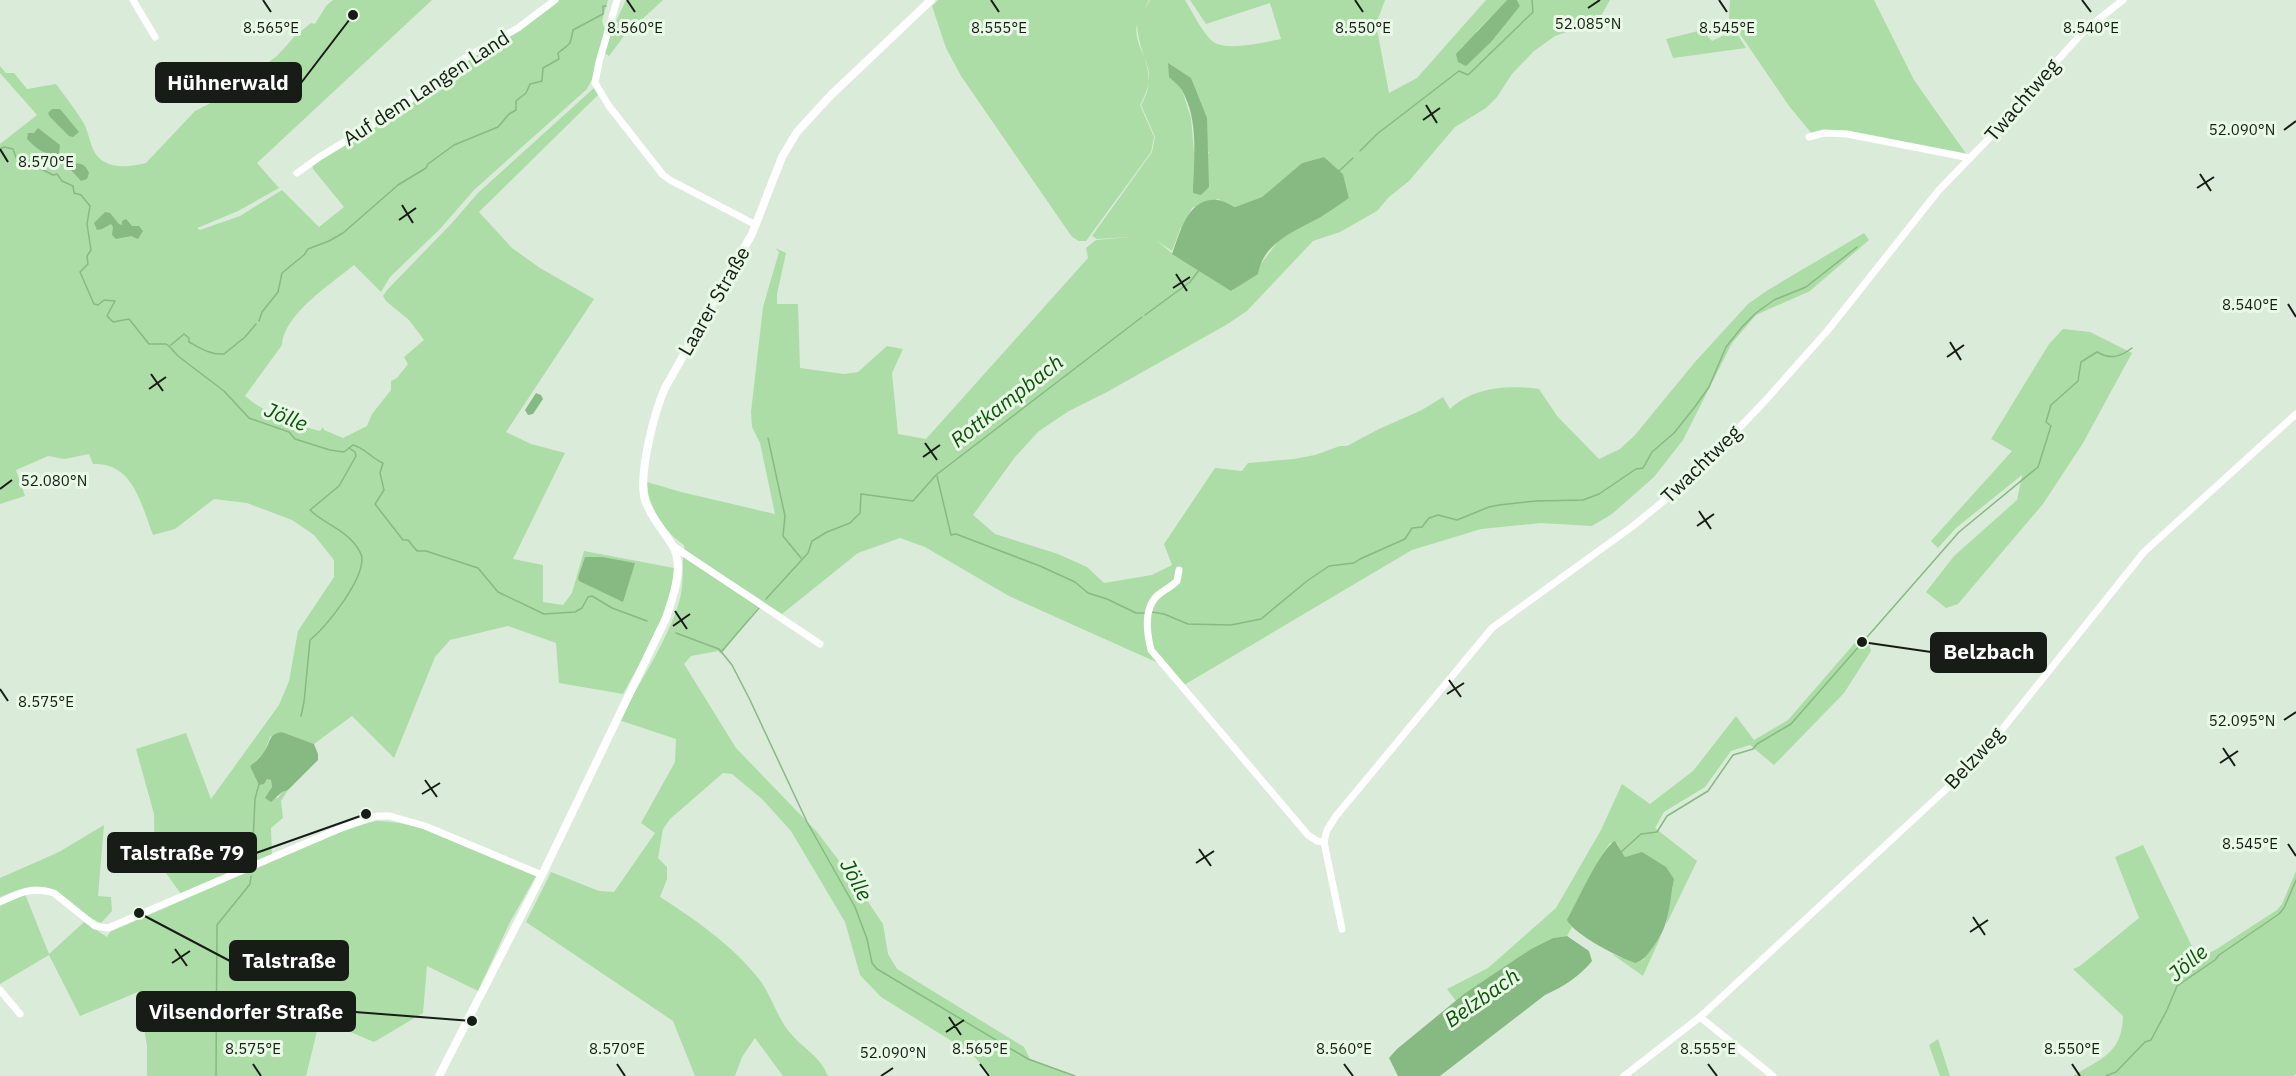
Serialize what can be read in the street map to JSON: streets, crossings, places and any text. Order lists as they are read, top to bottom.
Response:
{
  "streets": {
    "street": [
      "Auf dem Langen Land",
      "Twachtweg",
      "Laarer Straße",
      "Belzweg"
    ]
  },
  "water": ["Rottkampbach", "Jölle", "Belzbach"],
  "places": [
    "Hühnerwald",
    "Belzbach",
    "Talstraße 79",
    "Talstraße",
    "Vilsendorfer Straße"
  ],
  "coordinates": [
    "52.085°N",
    "8.565°E",
    "8.560°E",
    "8.555°E",
    "8.550°E",
    "8.545°E",
    "8.540°E",
    "52.090°N",
    "8.570°E",
    "52.080°N",
    "8.575°E",
    "52.095°N"
  ]
}
